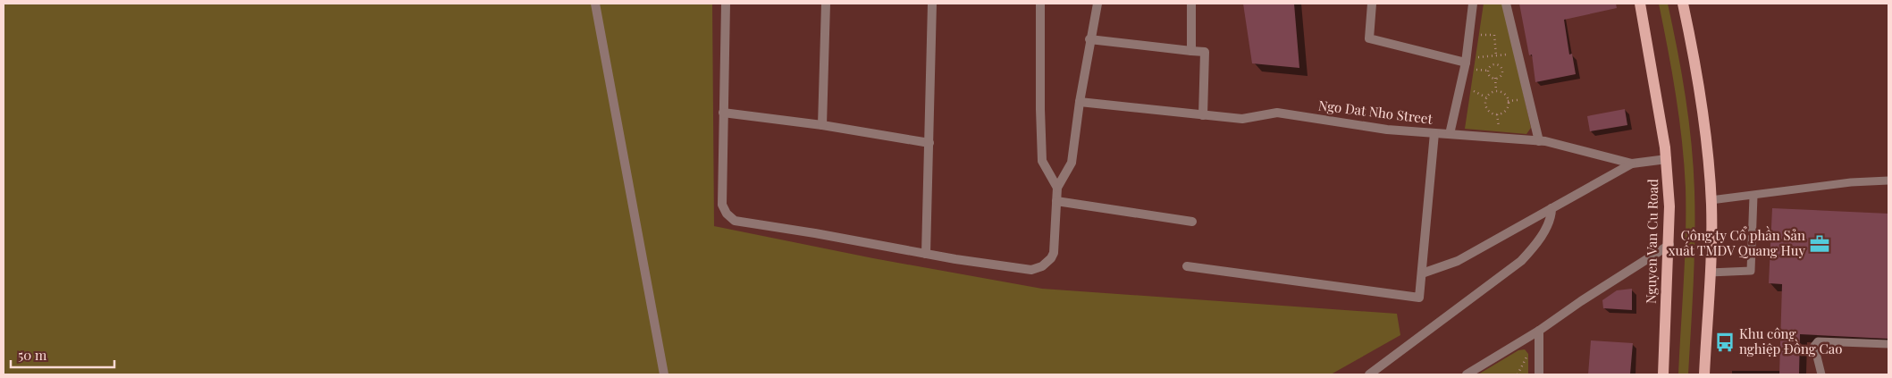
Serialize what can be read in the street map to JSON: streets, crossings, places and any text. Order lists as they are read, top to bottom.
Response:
{
  "streets": {
    "main road": ["Nguyen Van Cu Road"],
    "street": ["Ngo Dat Nho Street"]
  },
  "crossings": [
    ["Ngo Dat Nho Street", "Nguyen Van Cu Road"]
  ],
  "places": {
    "office": ["Công ty Cổ phần Sản xuất TMDV Quang Huy"],
    "bus stop": ["Khu công nghiệp Đồng Cao"]
  },
  "scale_bar": "50 m"
}
